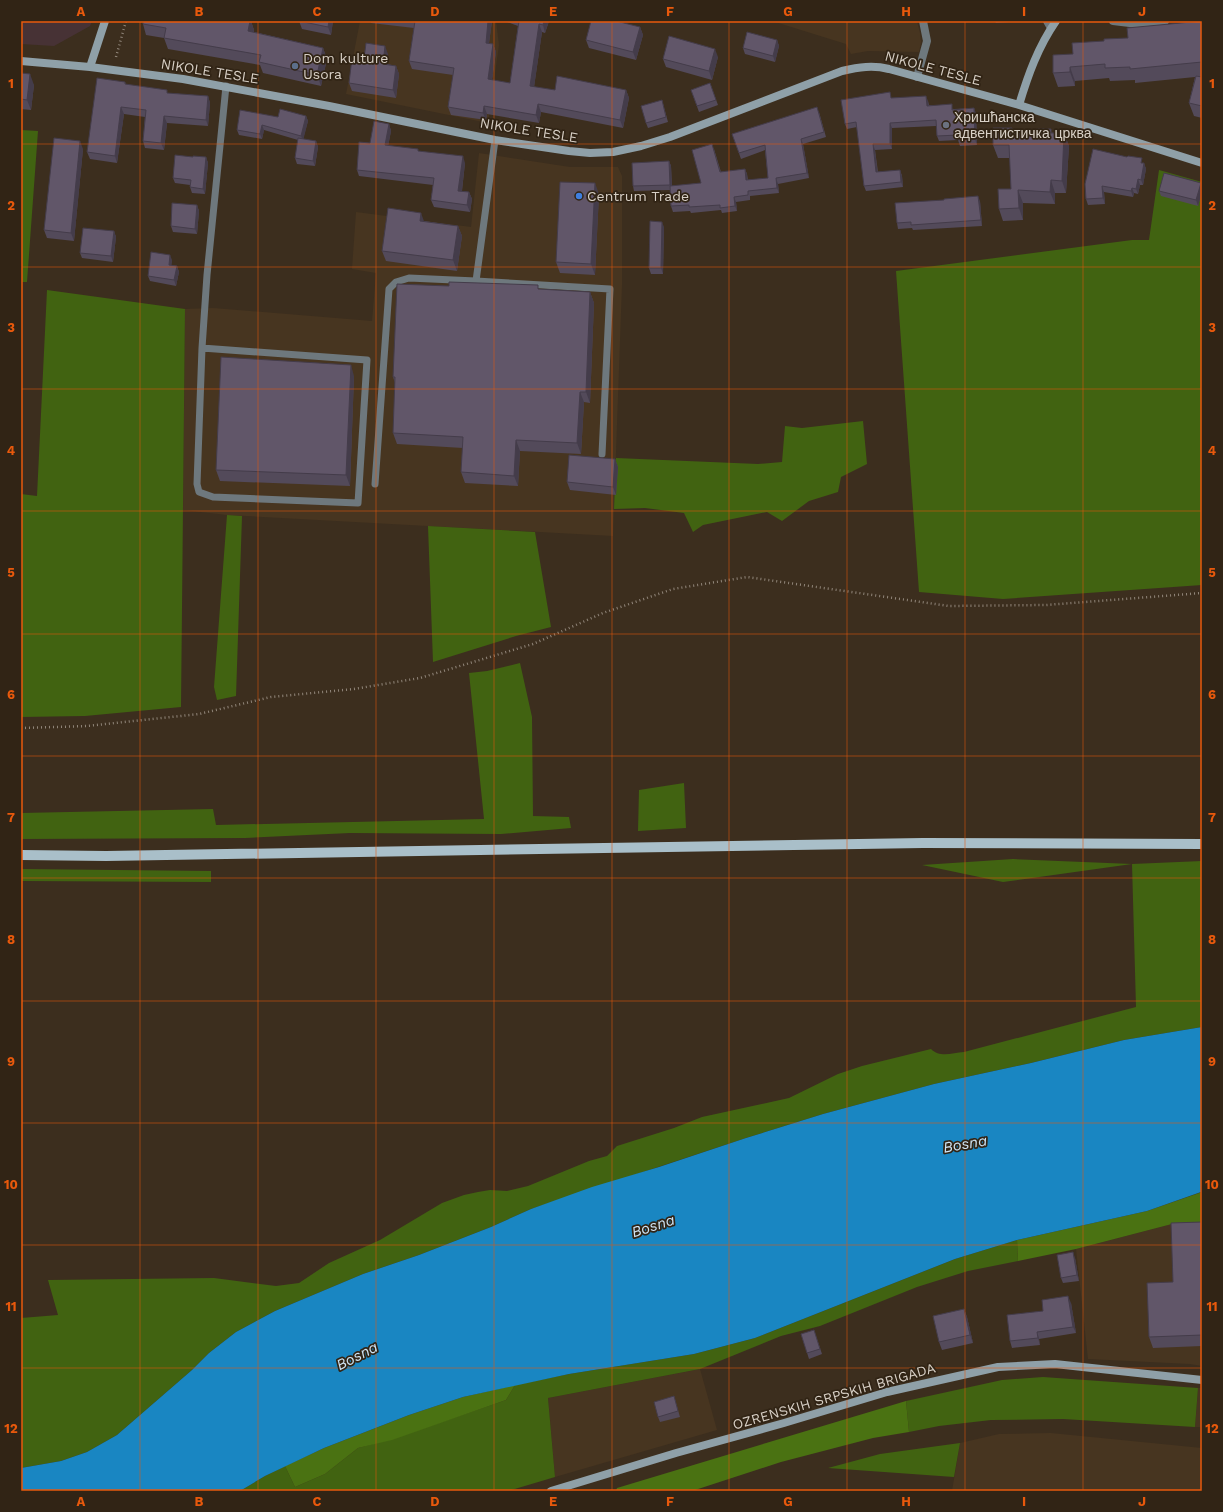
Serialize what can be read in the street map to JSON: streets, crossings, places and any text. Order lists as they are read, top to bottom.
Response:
{
  "streets": {
    "street": ["NIKOLE TESLE", "OZRENSKIH SRPSKIH BRIGADA"]
  },
  "water": ["Bosna"],
  "places": ["Dom kulture Usora", "Хришћанска адвентистичка црква", "Centrum Trade"],
  "grid": {
    "columns": [
      "A",
      "B",
      "C",
      "D",
      "E",
      "F",
      "G",
      "H",
      "I",
      "J"
    ],
    "rows": [
      "1",
      "2",
      "3",
      "4",
      "5",
      "6",
      "7",
      "8",
      "9",
      "10",
      "11",
      "12"
    ]
  }
}
